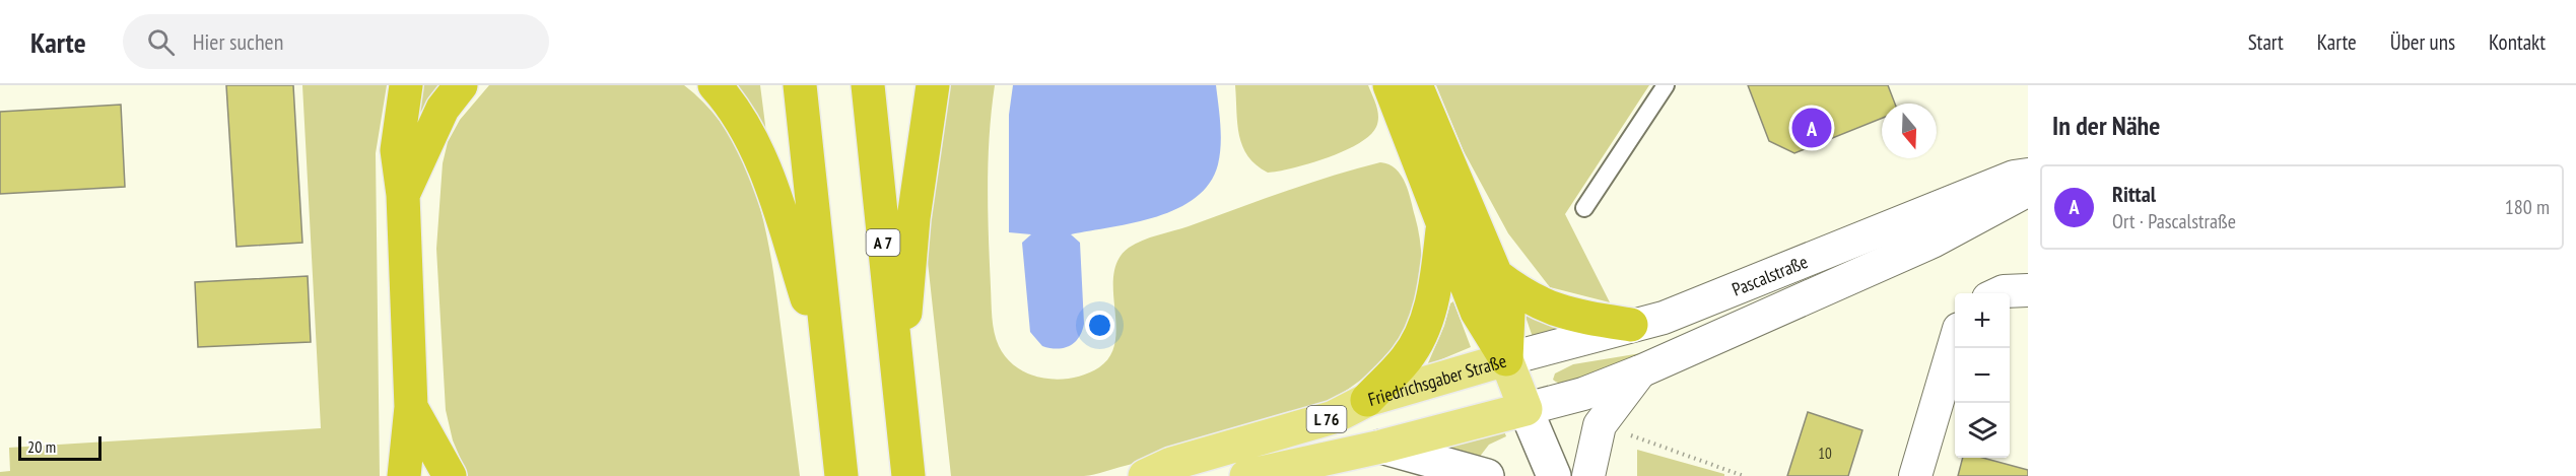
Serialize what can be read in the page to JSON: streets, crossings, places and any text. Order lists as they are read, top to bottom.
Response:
{
  "streets": {
    "highway": ["A 7"],
    "main road": ["Friedrichsgaber Straße", "L 76"],
    "street": ["Pascalstraße"]
  },
  "crossings": [
    ["Pascalstraße", "Friedrichsgaber Straße"],
    ["Pascalstraße", "L 76"],
    ["Friedrichsgaber Straße", "L 76"]
  ],
  "house_numbers": ["10"],
  "scale_bar": "20 m",
  "north": "bottom",
  "page": {
    "header": "Karte",
    "search": "Hier suchen",
    "nav": [
      "Start",
      "Karte",
      "Über uns",
      "Kontakt"
    ],
    "heading": "In der Nähe",
    "pins": "A",
    "list": [
      {
        "mark": "A",
        "name": "Rittal",
        "note": "Ort · Pascalstraße",
        "value": "180 m"
      }
    ],
    "map_buttons": ["+", "−"],
    "scale": "20 m"
  }
}
